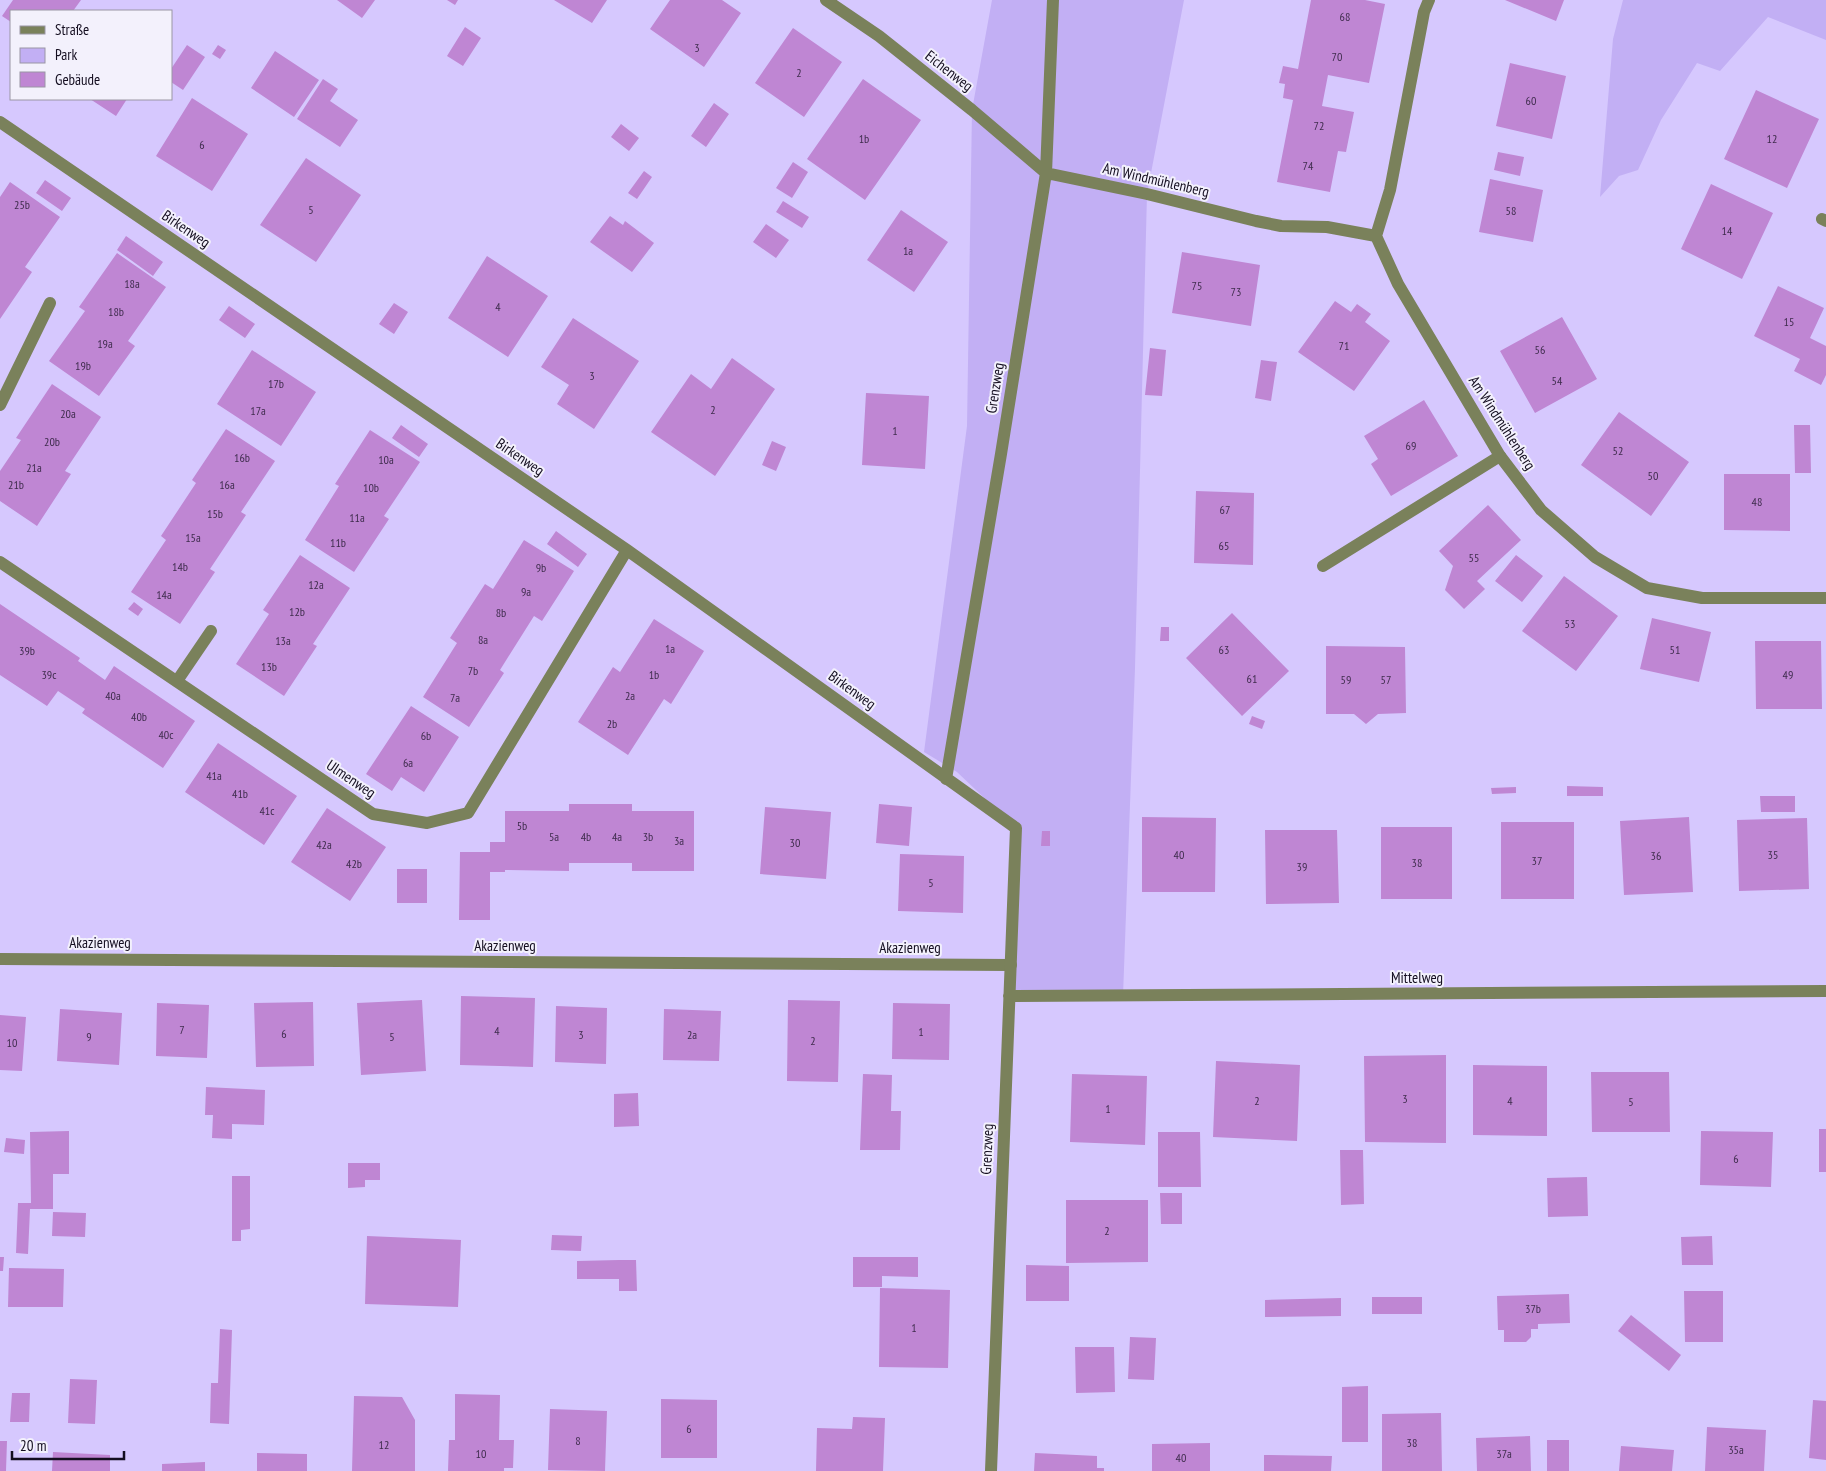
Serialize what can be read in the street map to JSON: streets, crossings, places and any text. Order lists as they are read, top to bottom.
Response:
{
  "streets": {
    "street": [
      "Eichenweg",
      "Am Windmühlenberg",
      "Birkenweg",
      "Grenzweg",
      "Ulmenweg",
      "Akazienweg",
      "Mittelweg"
    ]
  },
  "crossings": [
    ["Eichenweg", "Am Windmühlenberg"],
    ["Eichenweg", "Grenzweg"],
    ["Am Windmühlenberg", "Grenzweg"],
    ["Birkenweg", "Grenzweg"],
    ["Birkenweg", "Ulmenweg"],
    ["Grenzweg", "Akazienweg"],
    ["Grenzweg", "Mittelweg"]
  ],
  "house_numbers": [
    "68",
    "3",
    "70",
    "2",
    "60",
    "72",
    "1b",
    "12",
    "6",
    "74",
    "25b",
    "5",
    "58",
    "14",
    "1a",
    "18a",
    "75",
    "73",
    "4",
    "18b",
    "15",
    "19a",
    "71",
    "56",
    "19b",
    "3",
    "54",
    "17b",
    "2",
    "17a",
    "20a",
    "1",
    "20b",
    "69",
    "52",
    "16b",
    "10a",
    "21a",
    "50",
    "21b",
    "16a",
    "10b",
    "48",
    "67",
    "15b",
    "11a",
    "15a",
    "11b",
    "65",
    "55",
    "14b",
    "9b",
    "12a",
    "9a",
    "14a",
    "12b",
    "8b",
    "53",
    "8a",
    "13a",
    "1a",
    "63",
    "51",
    "39b",
    "13b",
    "7b",
    "39c",
    "1b",
    "49",
    "61",
    "59",
    "57",
    "40a",
    "2a",
    "7a",
    "40b",
    "2b",
    "40c",
    "6b",
    "6a",
    "41a",
    "41b",
    "41c",
    "5b",
    "5a",
    "4b",
    "4a",
    "3b",
    "3a",
    "30",
    "42a",
    "40",
    "35",
    "36",
    "37",
    "38",
    "42b",
    "39",
    "5",
    "7",
    "4",
    "1",
    "6",
    "3",
    "2a",
    "9",
    "5",
    "2",
    "10",
    "3",
    "2",
    "4",
    "5",
    "1",
    "6",
    "2",
    "37b",
    "1",
    "6",
    "8",
    "38",
    "12",
    "35a",
    "10",
    "37a",
    "40"
  ],
  "legend": ["Straße", "Park", "Gebäude"],
  "scale_bar": "20 m"
}
